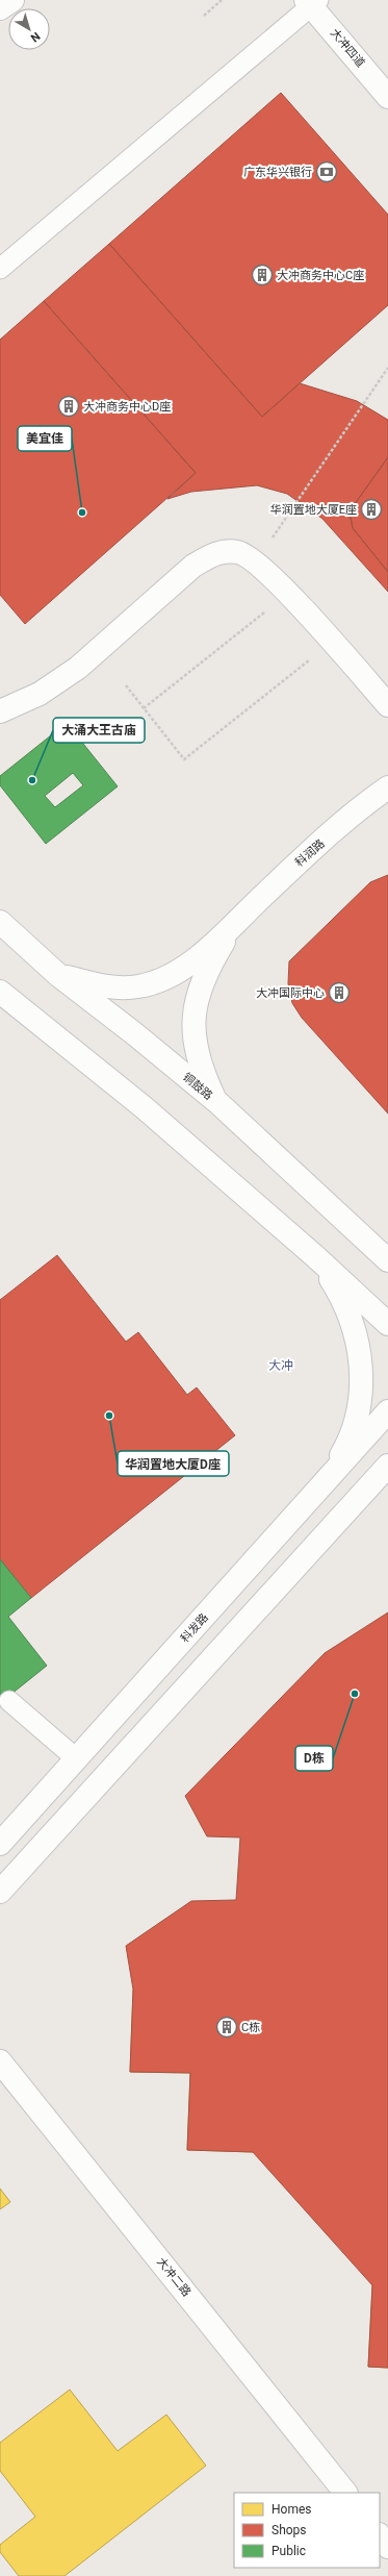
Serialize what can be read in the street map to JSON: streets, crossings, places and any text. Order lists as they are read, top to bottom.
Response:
{
  "streets": {
    "street": [
      "大冲四道",
      "科润路",
      "铜鼓路",
      "科发路",
      "大冲二路"
    ]
  },
  "crossings": [
    ["科润路", "铜鼓路"]
  ],
  "districts": ["大冲"],
  "places": {
    "bank": ["广东华兴银行"],
    "building": [
      "大冲商务中心C座",
      "大冲商务中心D座",
      "华润置地大厦E座",
      "大冲国际中心",
      "C栋"
    ],
    "other": [
      "美宜佳",
      "大涌大王古庙",
      "华润置地大厦D座",
      "D栋"
    ]
  },
  "legend": ["Homes", "Shops", "Public"],
  "north": "bottom right"
}
